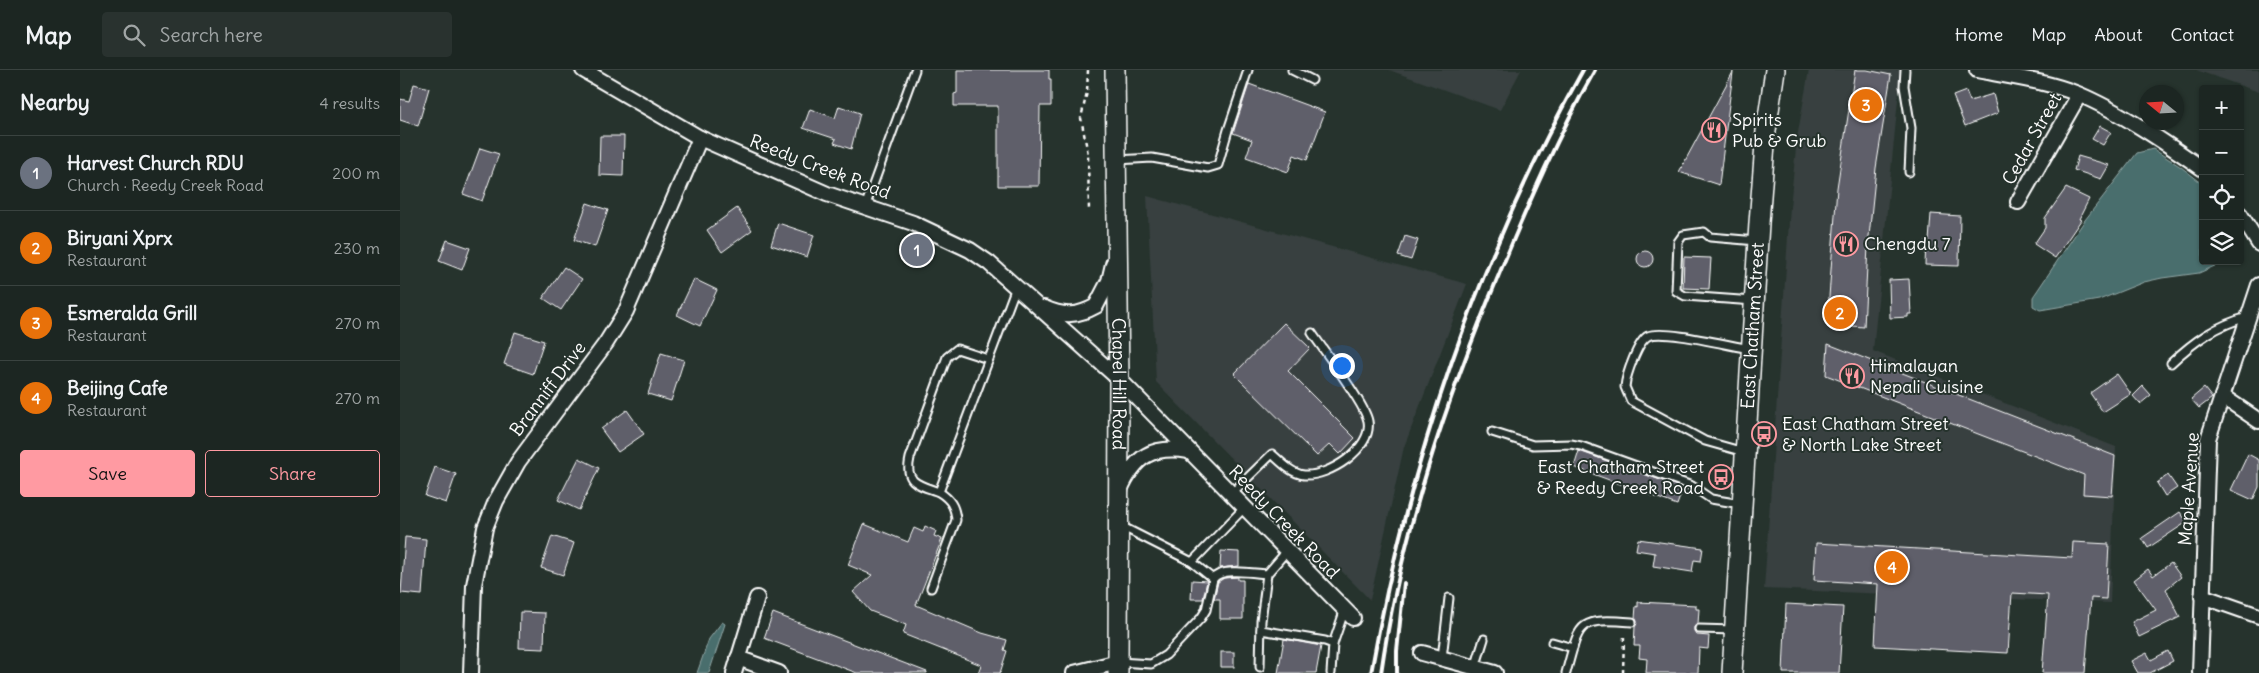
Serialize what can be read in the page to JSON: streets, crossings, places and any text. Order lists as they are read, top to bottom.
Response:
{
  "streets": {
    "main road": ["East Chatham Street", "Chapel Hill Road"],
    "street": [
      "Cedar Street",
      "Reedy Creek Road",
      "Branniff Drive",
      "Maple Avenue"
    ]
  },
  "crossings": [
    ["Reedy Creek Road", "Chapel Hill Road"],
    ["Reedy Creek Road", "Branniff Drive"]
  ],
  "places": {
    "restaurant": ["Spirits Pub & Grub", "Chengdu 7", "Himalayan Nepali Cuisine"],
    "bus stop": ["East Chatham Street & North Lake Street", "East Chatham Street & Reedy Creek Road"]
  },
  "north": "left",
  "page": {
    "header": "Map",
    "search": "Search here",
    "nav": [
      "Home",
      "Map",
      "About",
      "Contact"
    ],
    "heading": ["Nearby", "4 results"],
    "map_buttons": ["+", "−"],
    "pins": [
      "3",
      "1",
      "2",
      "4"
    ],
    "list": [
      {
        "mark": "1",
        "name": "Harvest Church RDU",
        "note": "Church · Reedy Creek Road",
        "value": "200 m"
      },
      {
        "mark": "2",
        "name": "Biryani Xprx",
        "note": "Restaurant",
        "value": "230 m"
      },
      {
        "mark": "3",
        "name": "Esmeralda Grill",
        "note": "Restaurant",
        "value": "270 m"
      },
      {
        "mark": "4",
        "name": "Beijing Cafe",
        "note": "Restaurant",
        "value": "270 m"
      }
    ],
    "buttons": ["Save", "Share"]
  }
}
